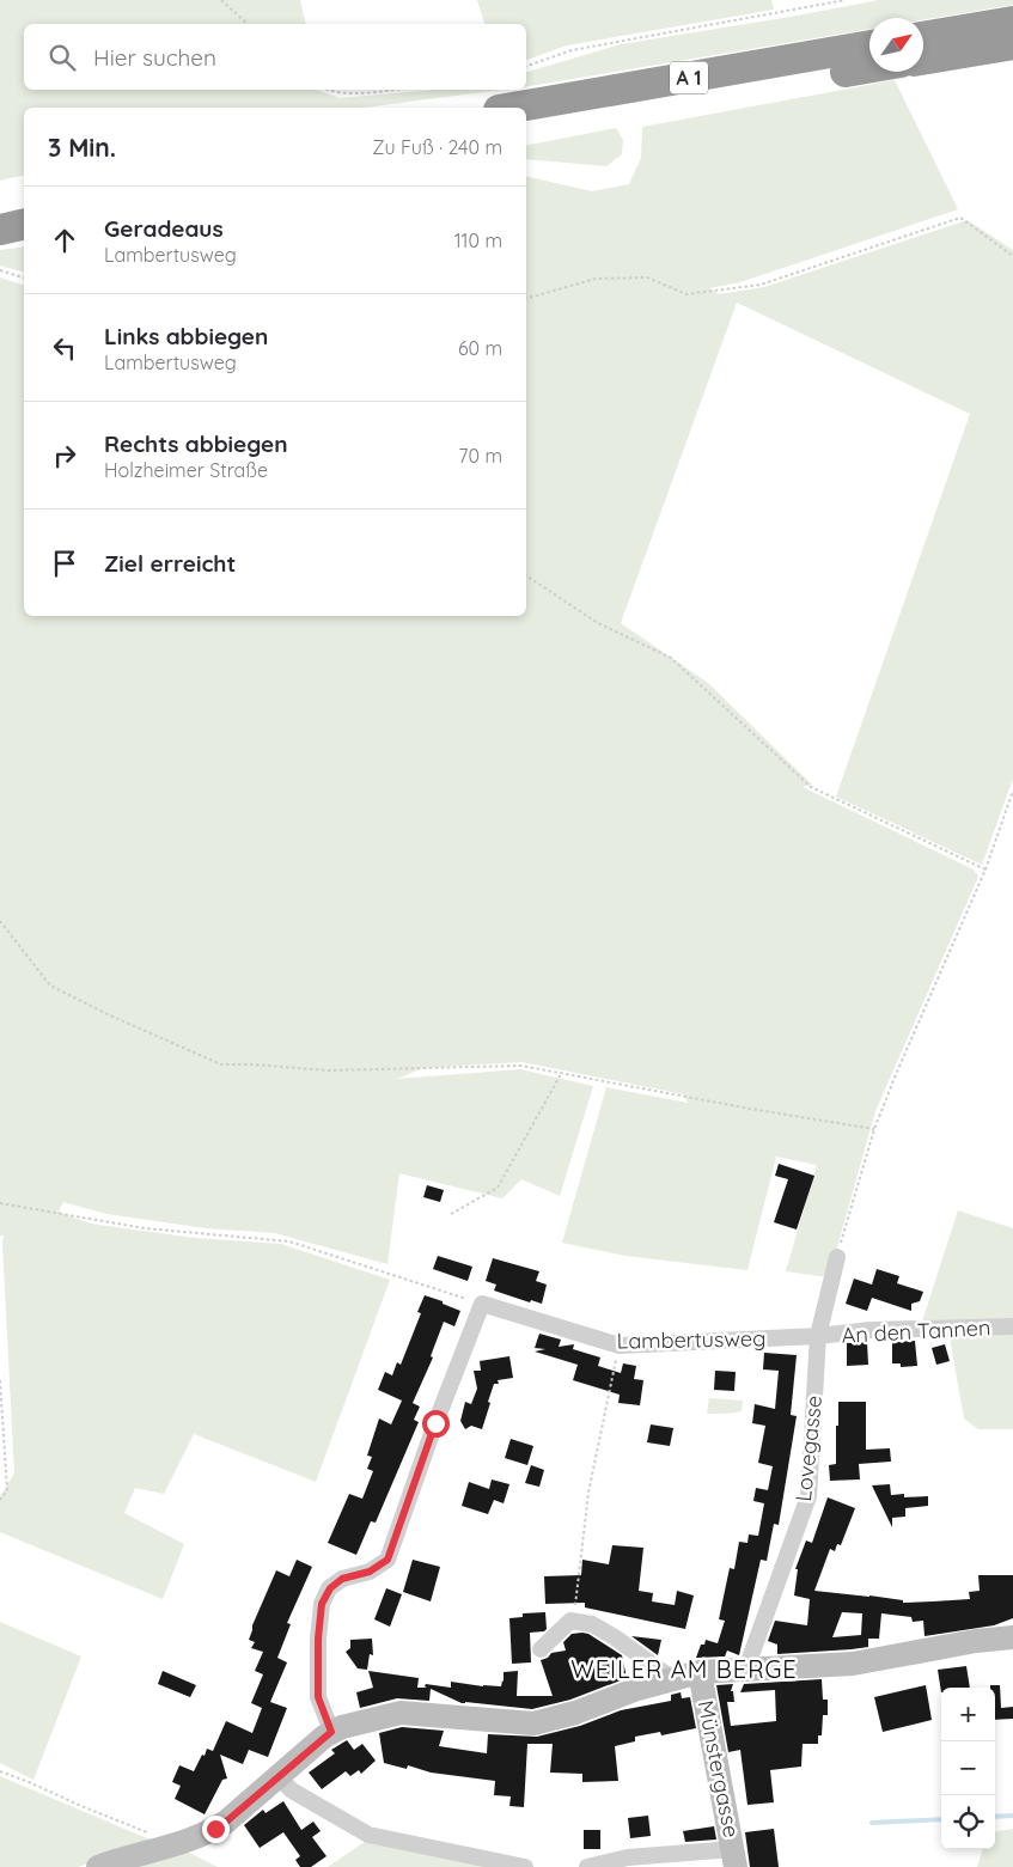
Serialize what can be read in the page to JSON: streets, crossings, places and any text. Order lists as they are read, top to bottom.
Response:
{
  "streets": {
    "highway": ["A 1"],
    "main road": ["Münstergasse"],
    "street": ["An den Tannen", "Lambertusweg", "Lovegasse"]
  },
  "crossings": [
    ["An den Tannen", "Lambertusweg"],
    ["An den Tannen", "Lovegasse"],
    ["Lambertusweg", "Lovegasse"]
  ],
  "districts": ["WEILER AM BERGE"],
  "north": "top right",
  "page": {
    "search": "Hier suchen",
    "heading": ["3 Min.", "Zu Fuß · 240 m"],
    "list": [
      ["Geradeaus", "Lambertusweg", "110 m"],
      ["Links abbiegen", "Lambertusweg", "60 m"],
      ["Rechts abbiegen", "Holzheimer Straße", "70 m"],
      "Ziel erreicht"
    ],
    "map_buttons": ["+", "−"]
  }
}
